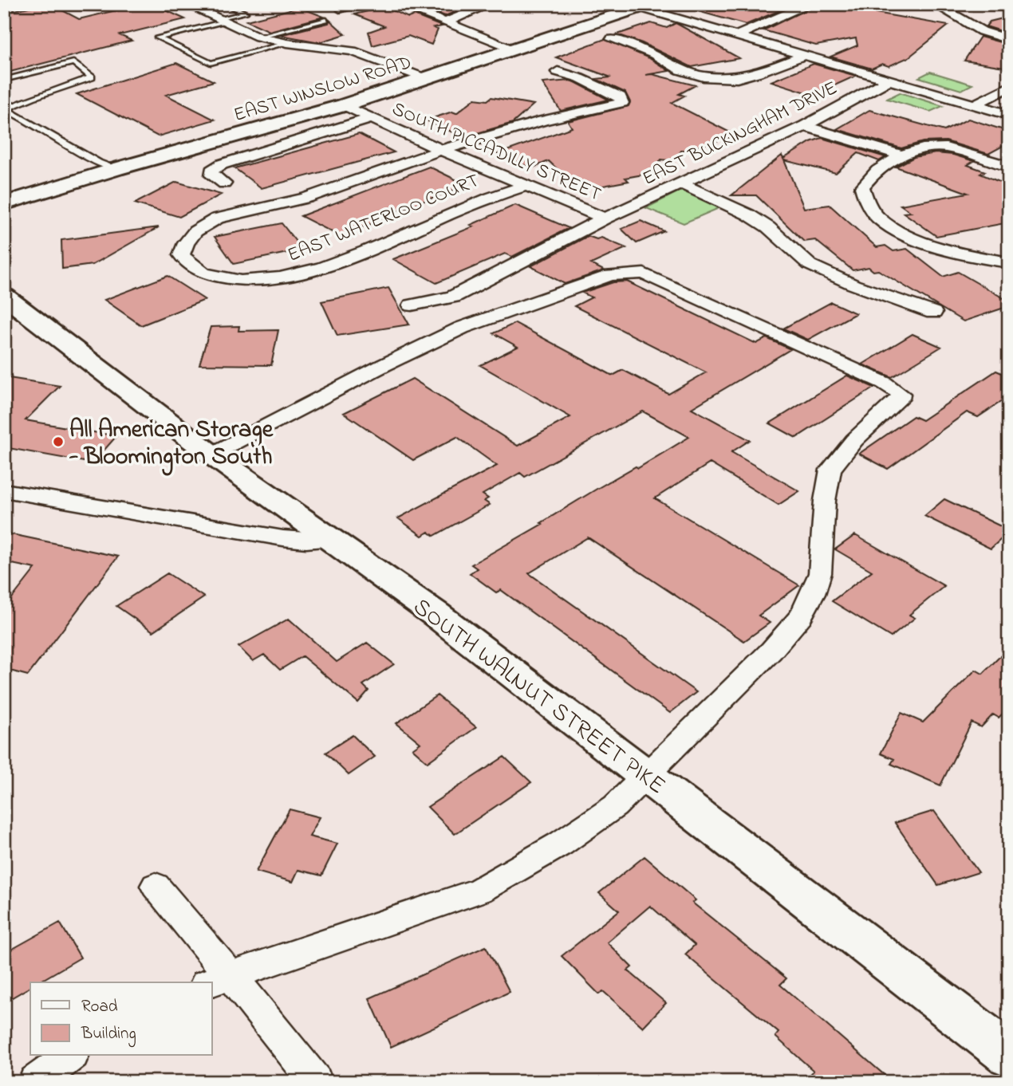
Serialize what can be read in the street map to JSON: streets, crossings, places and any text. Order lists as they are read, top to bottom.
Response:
{
  "streets": {
    "street": [
      "EAST WINSLOW ROAD",
      "EAST BUCKINGHAM DRIVE",
      "SOUTH PICCADILLY STREET",
      "EAST WATERLOO COURT",
      "SOUTH WALNUT STREET PIKE"
    ]
  },
  "crossings": [
    ["EAST WINSLOW ROAD", "SOUTH PICCADILLY STREET"],
    ["EAST BUCKINGHAM DRIVE", "SOUTH PICCADILLY STREET"],
    ["SOUTH PICCADILLY STREET", "EAST WATERLOO COURT"]
  ],
  "places": ["All American Storage - Bloomington South"],
  "legend": ["Road", "Building"]
}
